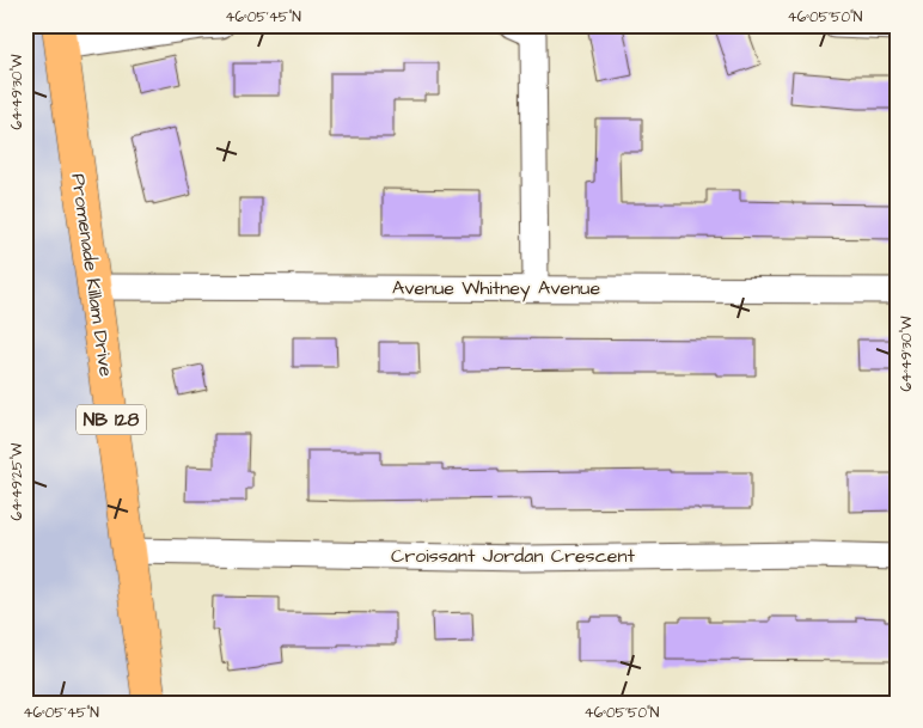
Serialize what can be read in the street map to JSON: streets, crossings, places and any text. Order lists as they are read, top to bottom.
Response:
{
  "streets": {
    "main road": ["Promenade Killam Drive", "NB 128"],
    "street": ["Avenue Whitney Avenue", "Croissant Jordan Crescent"]
  },
  "crossings": [
    ["Promenade Killam Drive", "Avenue Whitney Avenue"],
    ["Promenade Killam Drive", "Croissant Jordan Crescent"]
  ],
  "coordinates": [
    "46°05'45\"N",
    "46°05'50\"N",
    "64°49'30\"W",
    "64°49'25\"W"
  ]
}
